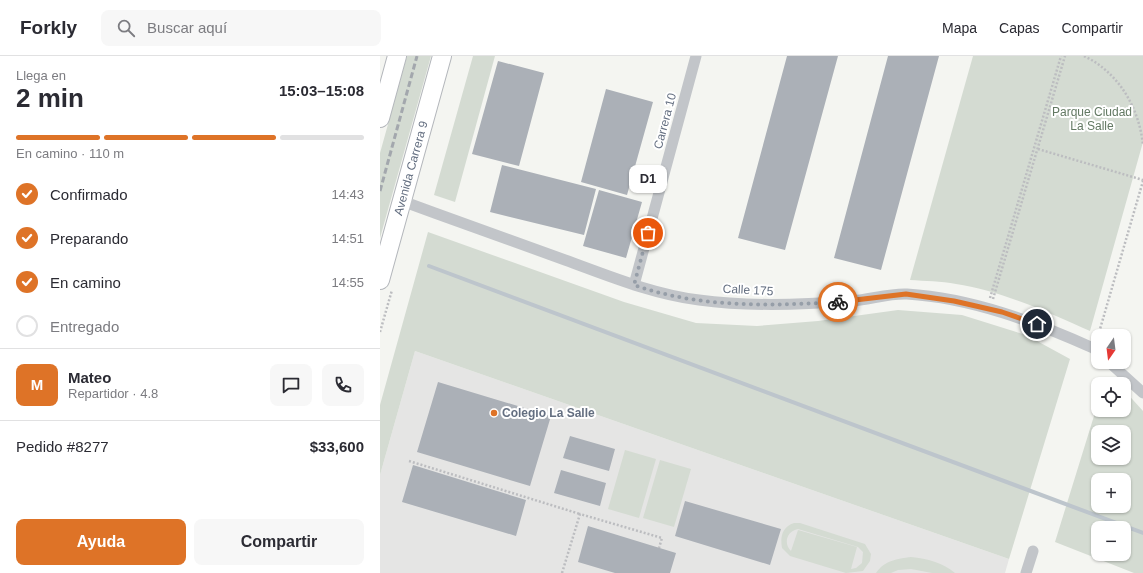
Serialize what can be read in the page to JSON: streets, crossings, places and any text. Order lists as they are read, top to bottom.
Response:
{
  "streets": {
    "main road": ["Avenida Carrera 9"],
    "street": ["Carrera 10", "Calle 175"]
  },
  "crossings": [
    ["Carrera 10", "Calle 175"],
    ["Avenida Carrera 9", "Calle 175"]
  ],
  "parks": ["Parque Ciudad La Salle"],
  "places": ["D1", "Colegio La Salle"],
  "north": "bottom",
  "page": {
    "header": "Forkly",
    "search": "Buscar aquí",
    "nav": ["Mapa", "Capas", "Compartir"],
    "heading": ["2 min", "Llega en", "15:03–15:08"],
    "panel": [
      "Mateo",
      "Repartidor · 4.8",
      "Pedido #8277",
      "$33,600"
    ],
    "bar": "En camino · 110 m",
    "bubble": "D1",
    "list": [
      ["Confirmado", "14:43"],
      ["Preparando", "14:51"],
      ["En camino", "14:55"],
      "Entregado"
    ],
    "map_buttons": ["+", "−"],
    "round": "M",
    "buttons": ["Ayuda", "Compartir"]
  }
}
